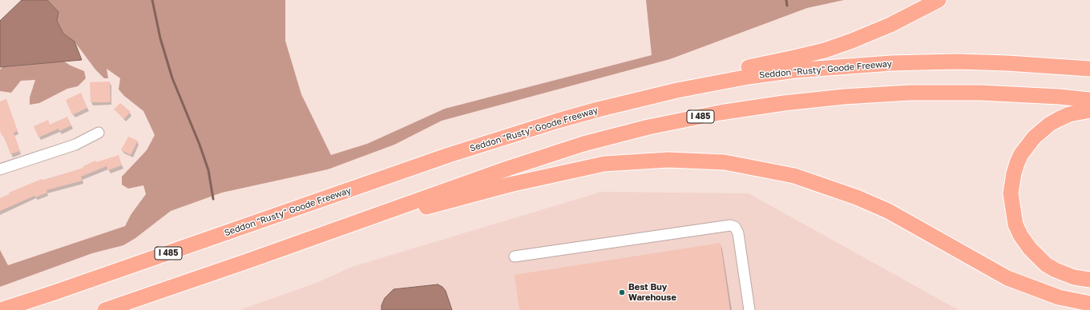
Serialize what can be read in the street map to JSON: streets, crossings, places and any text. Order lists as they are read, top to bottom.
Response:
{
  "streets": {
    "highway": ["Seddon \"Rusty\" Goode Freeway", "I 485"]
  },
  "places": ["Best Buy Warehouse"]
}
